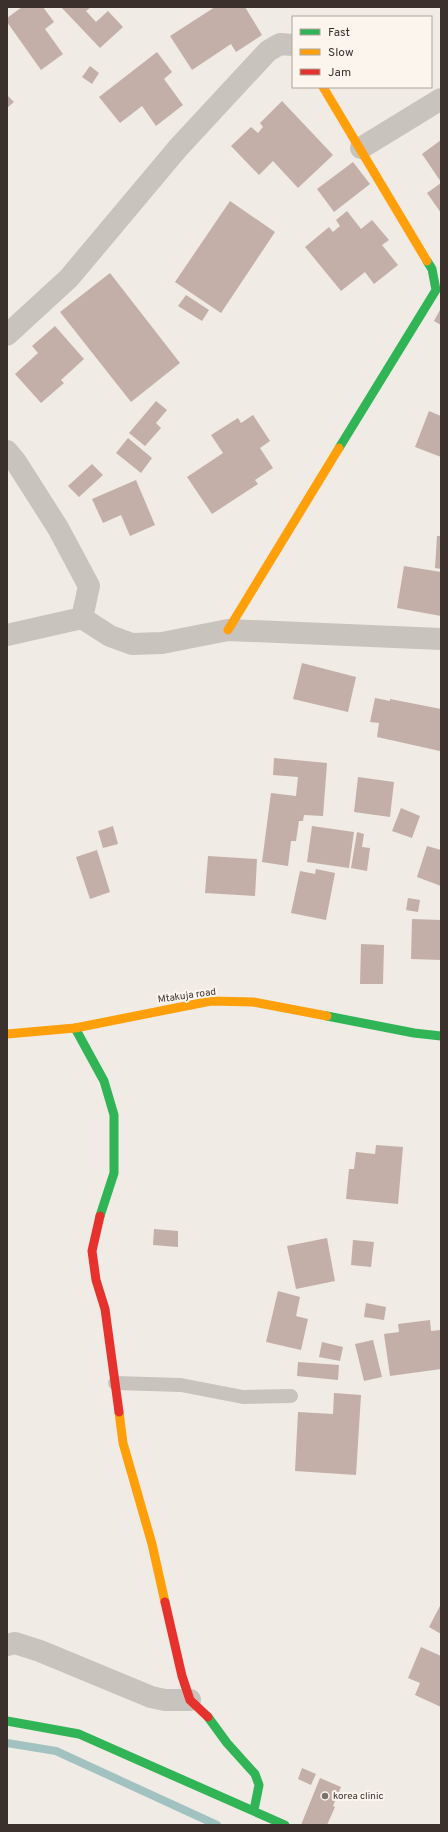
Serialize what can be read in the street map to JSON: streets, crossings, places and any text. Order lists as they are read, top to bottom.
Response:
{
  "streets": {
    "street": ["Mtakuja road"]
  },
  "places": ["korea clinic"],
  "legend": ["Fast", "Slow", "Jam"]
}
